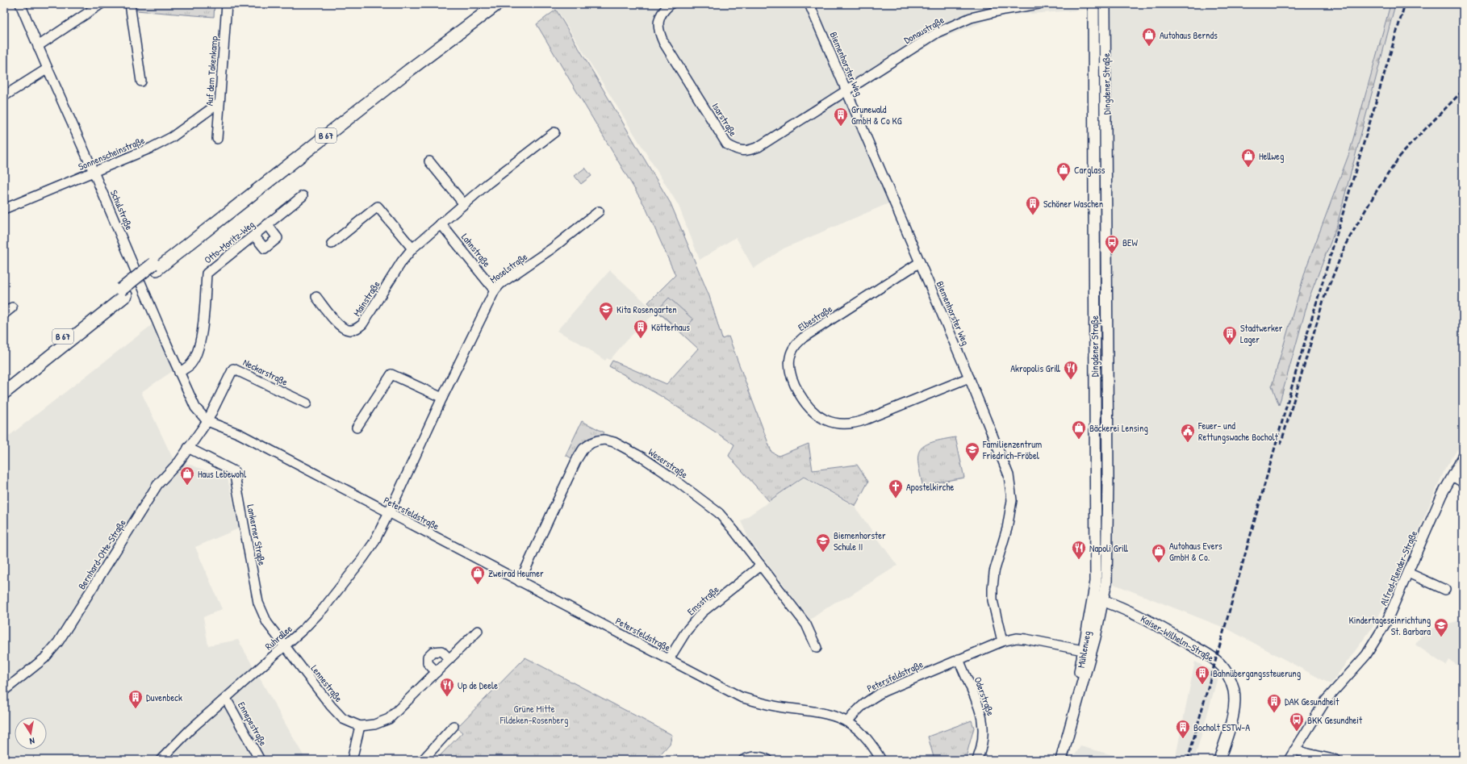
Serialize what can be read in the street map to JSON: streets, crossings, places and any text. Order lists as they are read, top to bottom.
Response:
{
  "streets": {
    "highway": ["B 67"],
    "main road": ["Dingdener Straße", "Kaiser-Wilhelm-Straße", "Mühlenweg"],
    "street": [
      "Donaustraße",
      "Biemenhorster Weg",
      "Auf dem Takenkamp",
      "Isarstraße",
      "Sonnenscheinstraße",
      "Schulstraße",
      "Otto-Moritz-Weg",
      "Lahnstraße",
      "Moselstraße",
      "Mainstraße",
      "Elbestraße",
      "Neckarstraße",
      "Weserstraße",
      "Petersfeldstraße",
      "Lankerner Straße",
      "Bernhard-Otte-Straße",
      "Alfred-Flender-Straße",
      "Emsstraße",
      "Ruhrallee",
      "Lennestraße",
      "Oderstraße",
      "Ennepestraße"
    ]
  },
  "crossings": [
    ["Donaustraße", "Biemenhorster Weg"],
    ["Donaustraße", "Isarstraße"],
    ["Biemenhorster Weg", "Isarstraße"],
    ["Biemenhorster Weg", "Elbestraße"],
    ["Biemenhorster Weg", "Petersfeldstraße"],
    ["Auf dem Takenkamp", "Sonnenscheinstraße"],
    ["Dingdener Straße", "Kaiser-Wilhelm-Straße"],
    ["Dingdener Straße", "Mühlenweg"],
    ["Sonnenscheinstraße", "Schulstraße"],
    ["Schulstraße", "Otto-Moritz-Weg"],
    ["Schulstraße", "Neckarstraße"],
    ["Schulstraße", "Petersfeldstraße"],
    ["Schulstraße", "Bernhard-Otte-Straße"],
    ["Lahnstraße", "Moselstraße"],
    ["Lahnstraße", "Mainstraße"],
    ["Moselstraße", "Petersfeldstraße"],
    ["Moselstraße", "Ruhrallee"],
    ["Neckarstraße", "Petersfeldstraße"],
    ["Neckarstraße", "Bernhard-Otte-Straße"],
    ["Weserstraße", "Petersfeldstraße"],
    ["Weserstraße", "Emsstraße"],
    ["Petersfeldstraße", "Bernhard-Otte-Straße"],
    ["Petersfeldstraße", "Emsstraße"],
    ["Petersfeldstraße", "Ruhrallee"],
    ["Petersfeldstraße", "Mühlenweg"],
    ["Petersfeldstraße", "Oderstraße"],
    ["Lankerner Straße", "Bernhard-Otte-Straße"],
    ["Lankerner Straße", "Ruhrallee"],
    ["Lankerner Straße", "Lennestraße"],
    ["Ruhrallee", "Lennestraße"],
    ["Ruhrallee", "Ennepestraße"],
    ["Kaiser-Wilhelm-Straße", "Mühlenweg"]
  ],
  "parks": ["Grüne Mitte Fildeken-Rosenberg"],
  "places": {
    "shop": [
      "Autohaus Bernds",
      "Hellweg",
      "Carglass",
      "Bäckerei Lensing",
      "Haus Lebewohl",
      "Autohaus Evers GmbH & Co.",
      "Zweirad Heumer"
    ],
    "building": [
      "Grunewald GmbH & Co KG",
      "Schöner Waschen",
      "Kötterhaus",
      "Stadtwerker Lager",
      "Bahnübergangssteuerung",
      "Duvenbeck",
      "DAK Gesundheit",
      "Bocholt ESTW-A"
    ],
    "bus stop": ["BEW", "BKK Gesundheit"],
    "school or university": [
      "Kita Rosengarten",
      "Familienzentrum Friedrich-Fröbel",
      "Biemenhorster Schule II",
      "Kindertageseinrichtung St. Barbara"
    ],
    "restaurant": ["Akropolis Grill", "Napoli Grill", "Up de Deele"],
    "public building": ["Feuer- und Rettungswache Bocholt"],
    "church": ["Apostelkirche"]
  },
  "north": "bottom"
}
